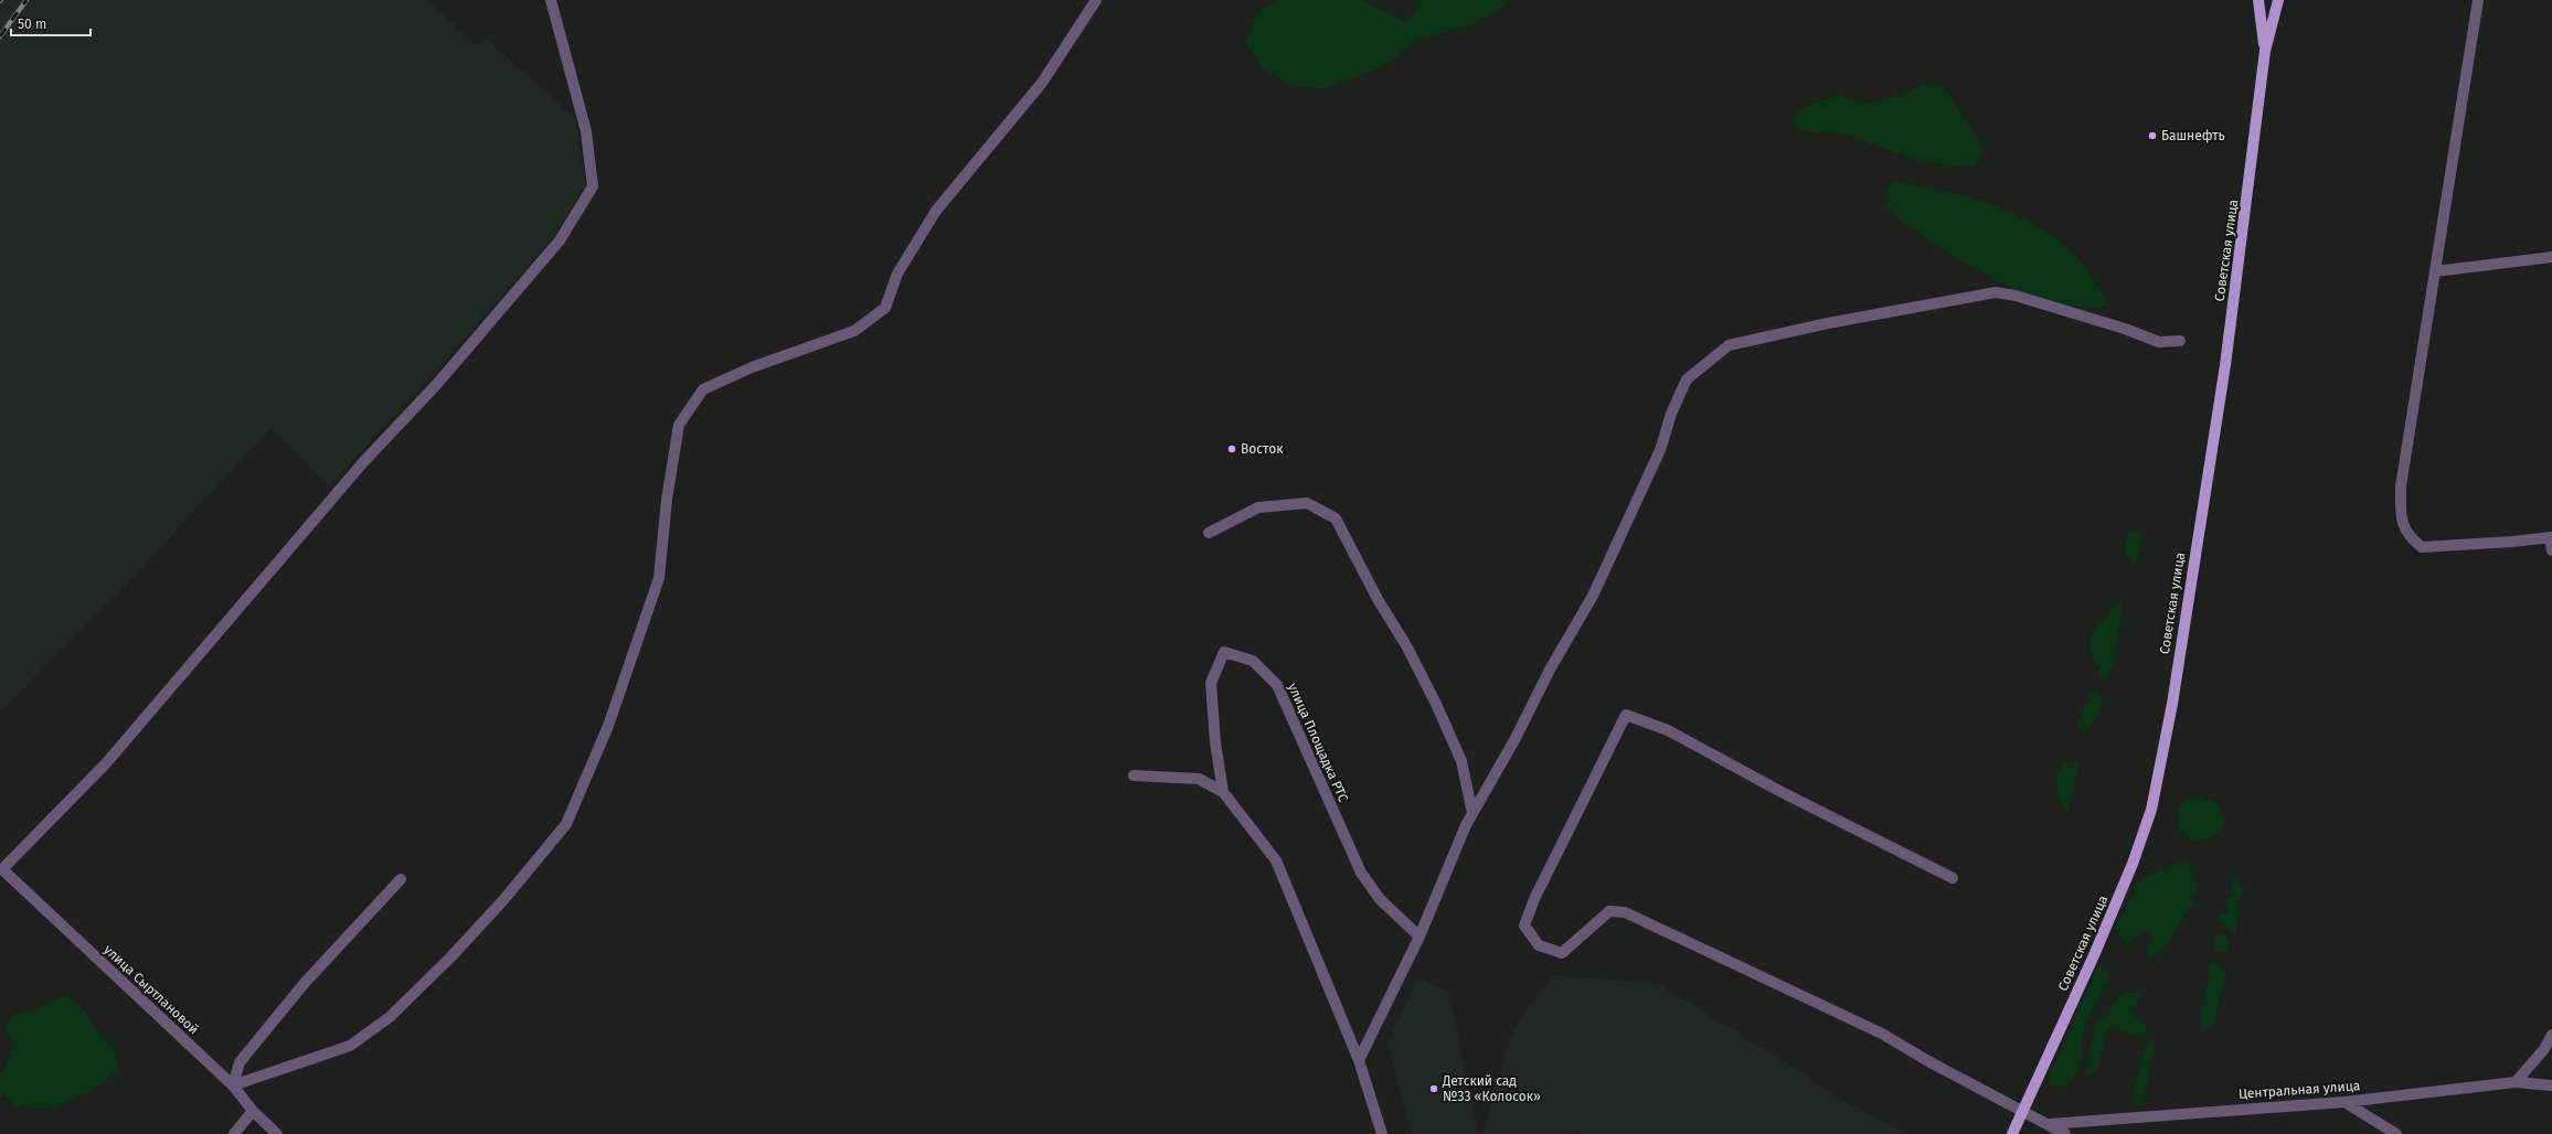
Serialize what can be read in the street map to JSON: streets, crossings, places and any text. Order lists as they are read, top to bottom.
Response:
{
  "streets": {
    "main road": ["Советская улица"],
    "street": ["улица Площадка РТС", "улица Сыртлановой", "Центральная улица"]
  },
  "places": ["Башнефть", "Восток", "Детский сад №33 «Колосок»"],
  "scale_bar": "50 m"
}
